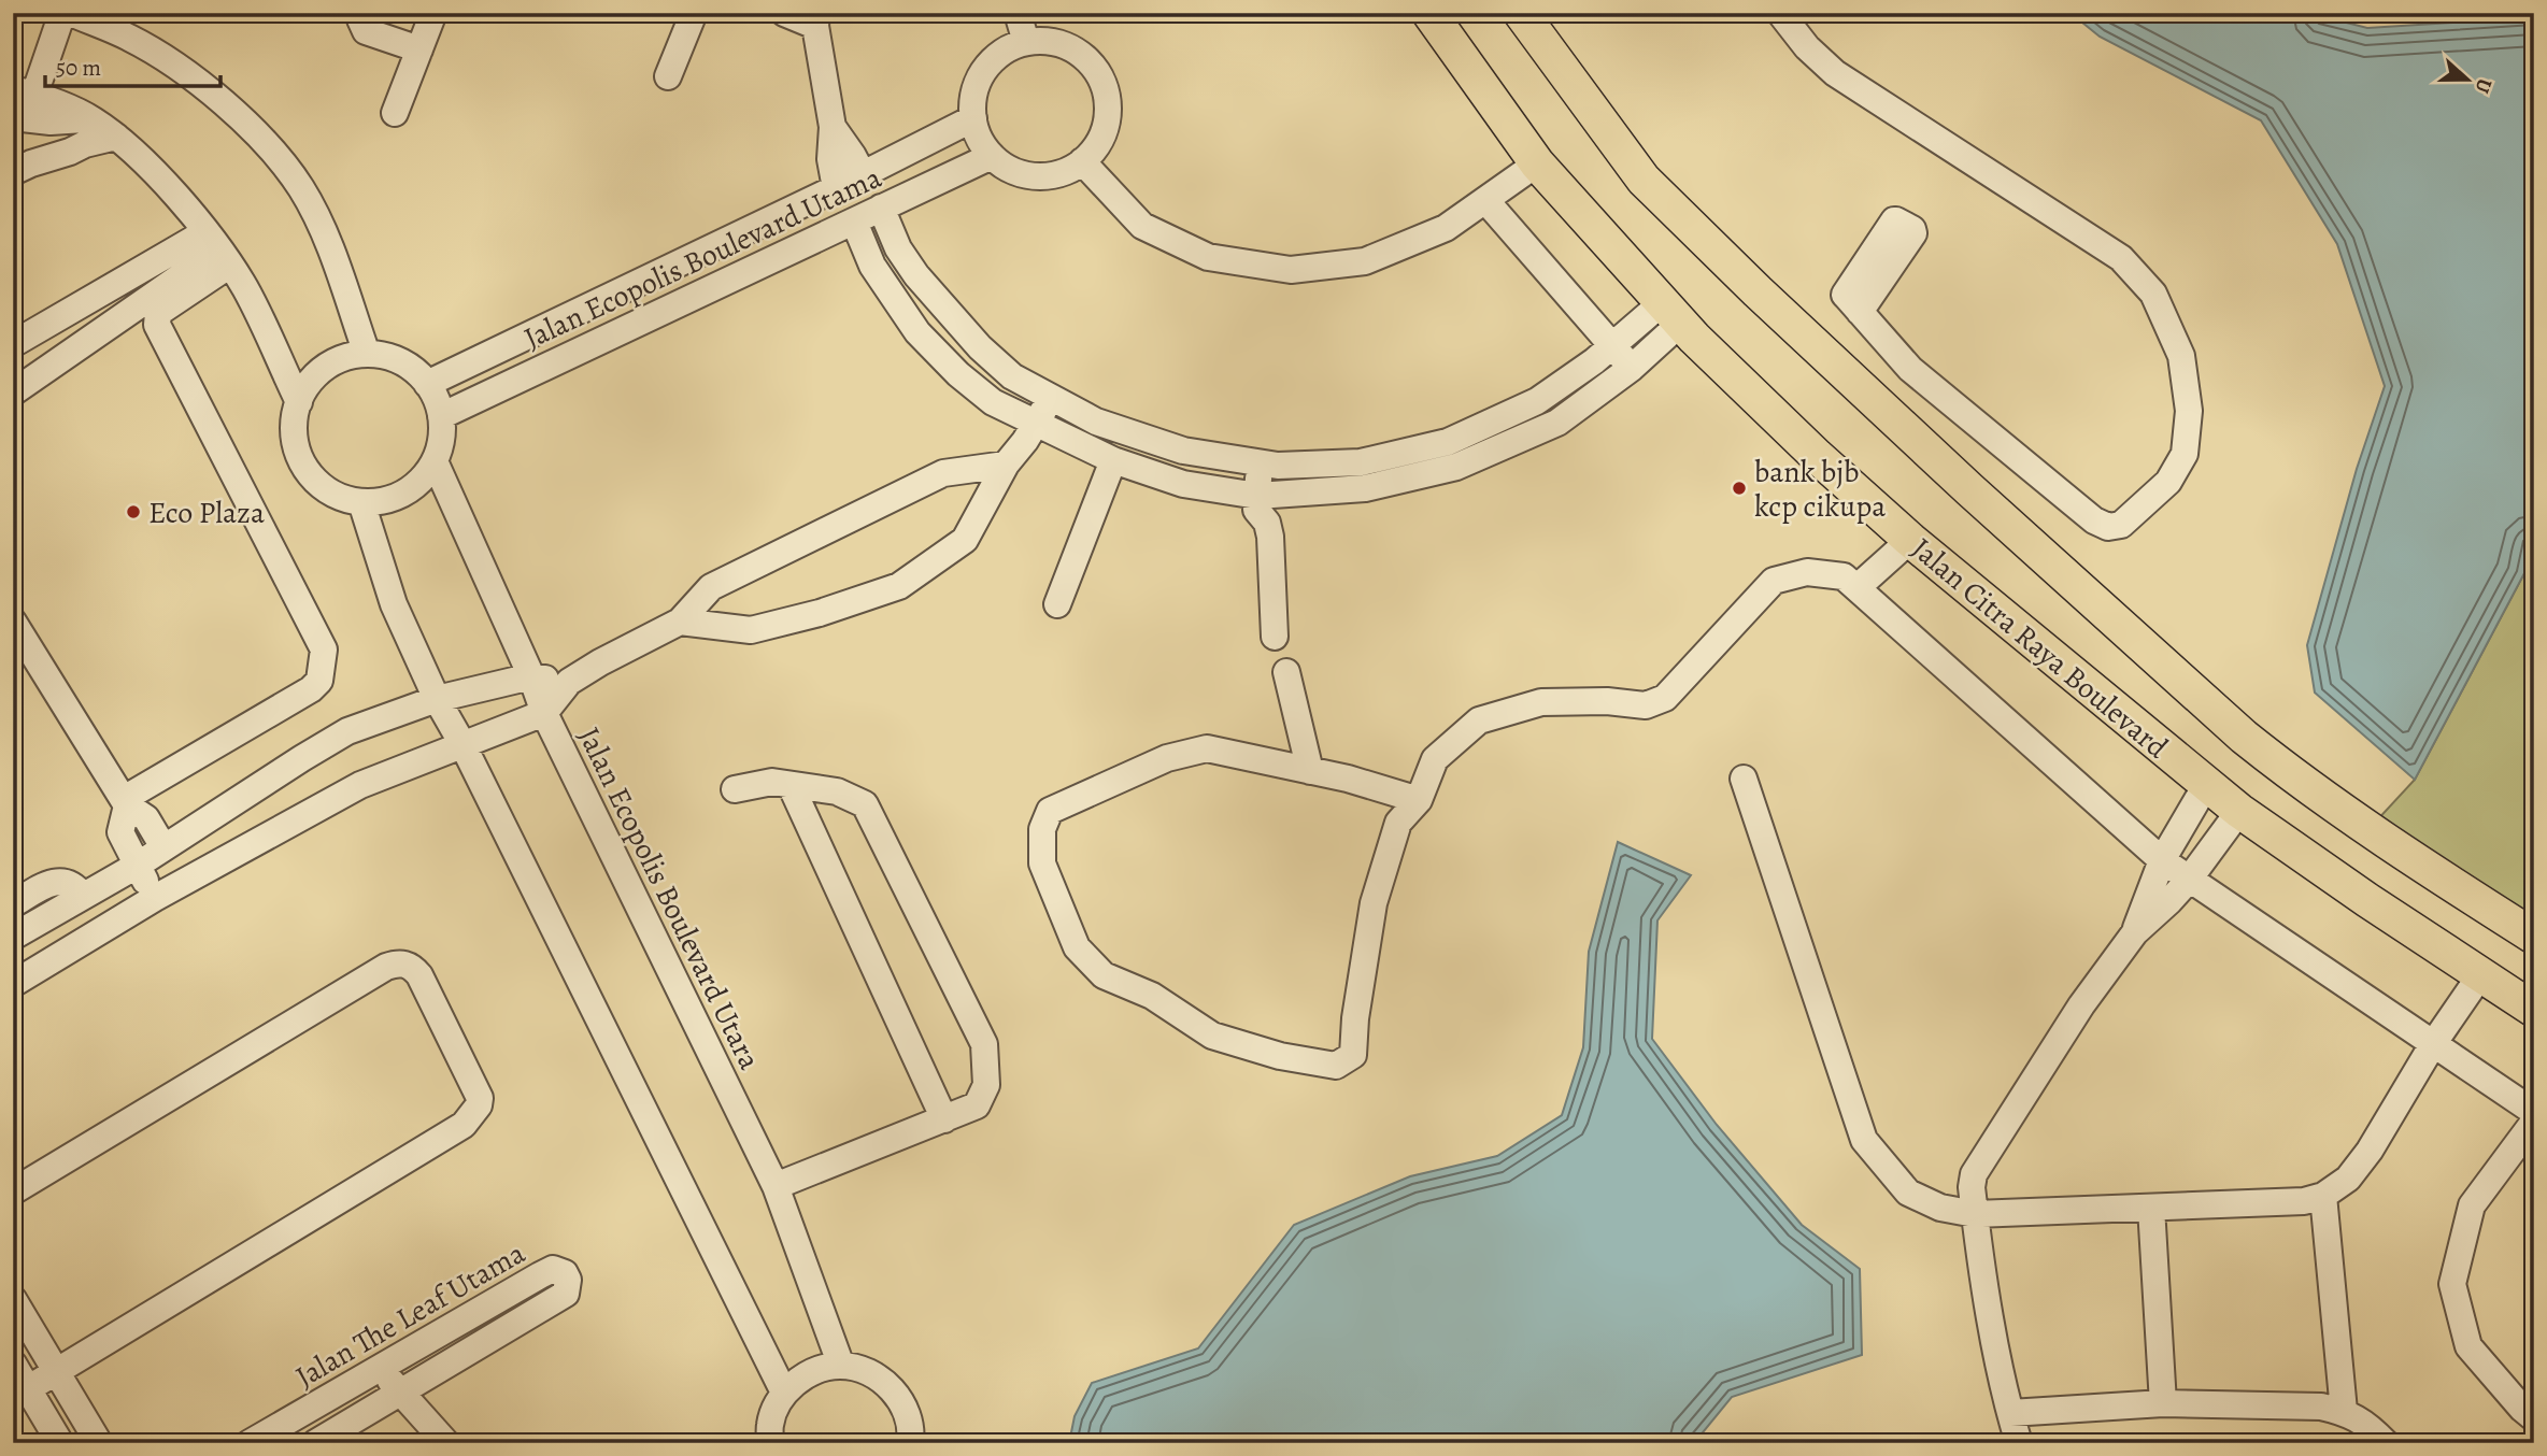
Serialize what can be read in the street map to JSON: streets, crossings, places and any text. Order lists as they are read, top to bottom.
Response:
{
  "streets": {
    "main road": ["Jalan Citra Raya Boulevard"],
    "street": ["Jalan Ecopolis Boulevard Utama", "Jalan Ecopolis Boulevard Utara", "Jalan The Leaf Utama"]
  },
  "crossings": [
    ["Jalan Ecopolis Boulevard Utama", "Jalan Ecopolis Boulevard Utara"]
  ],
  "places": ["bank bjb kcp cikupa", "Eco Plaza"],
  "scale_bar": "50 m",
  "north": "right"
}
